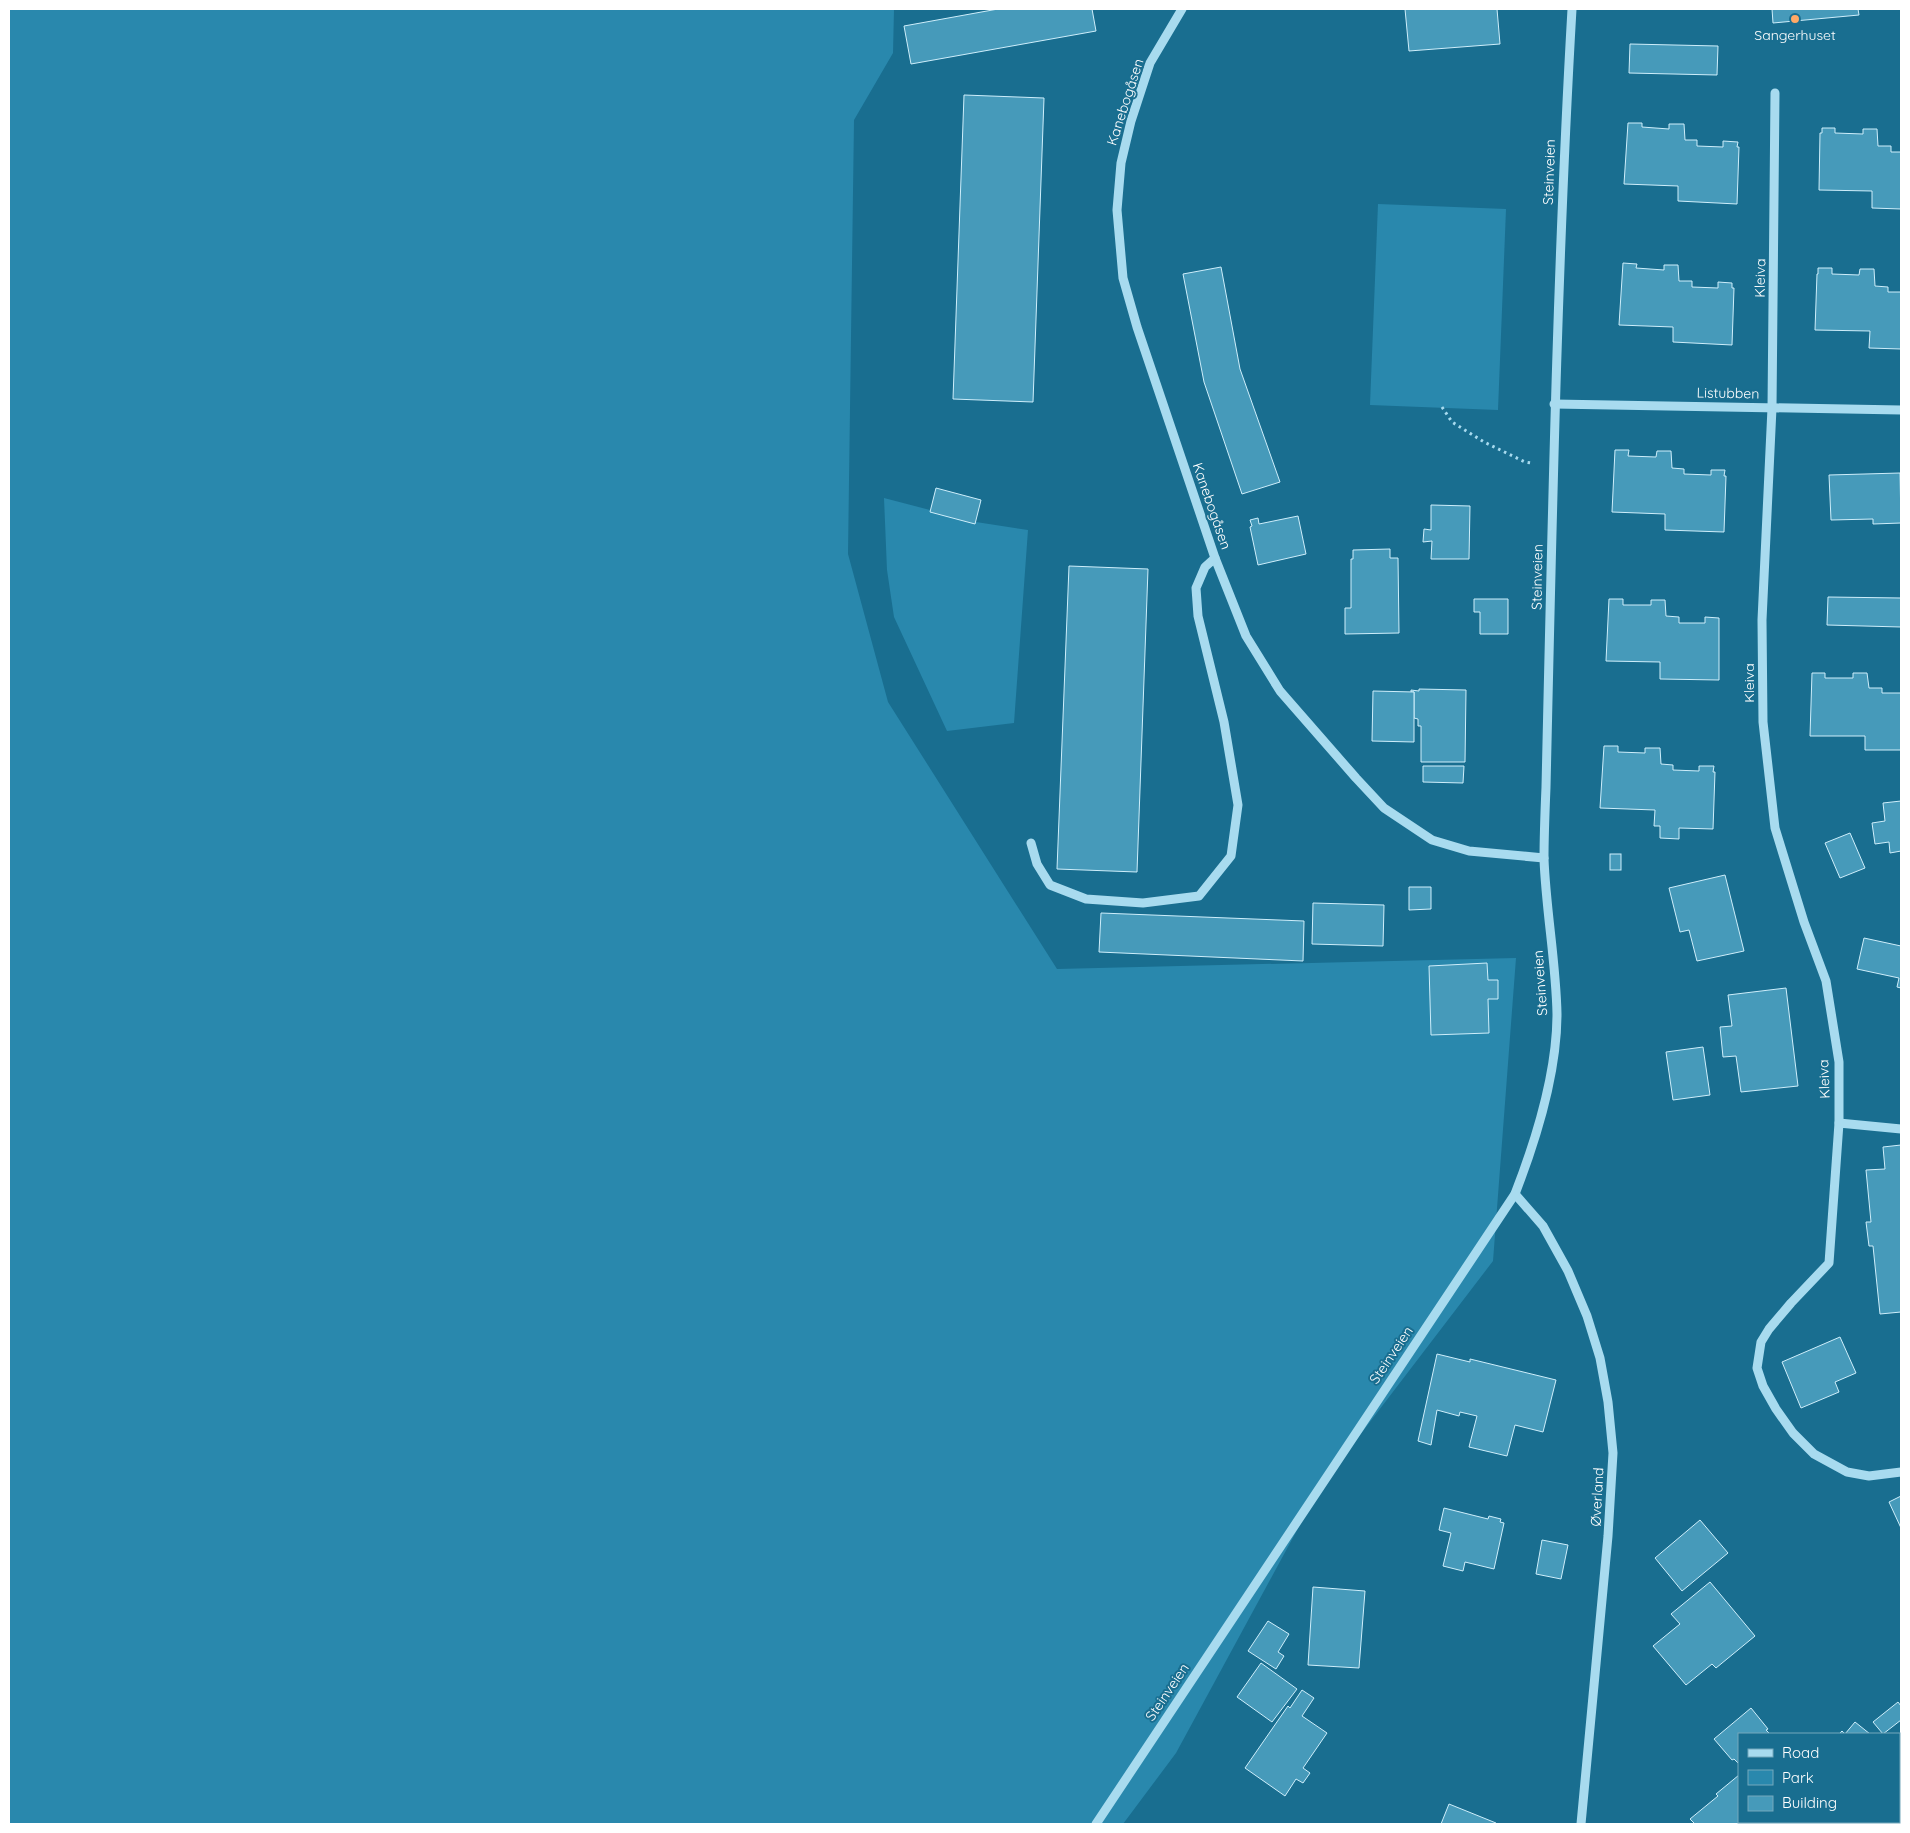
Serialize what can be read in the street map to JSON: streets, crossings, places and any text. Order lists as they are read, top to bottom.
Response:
{
  "streets": {
    "street": [
      "Kanebogåsen",
      "Steinveien",
      "Kleiva",
      "Listubben",
      "Øverland"
    ]
  },
  "crossings": [
    ["Kanebogåsen", "Steinveien"],
    ["Steinveien", "Listubben"],
    ["Steinveien", "Øverland"],
    ["Kleiva", "Listubben"]
  ],
  "places": ["Sangerhuset"],
  "legend": ["Road", "Park", "Building"]
}
